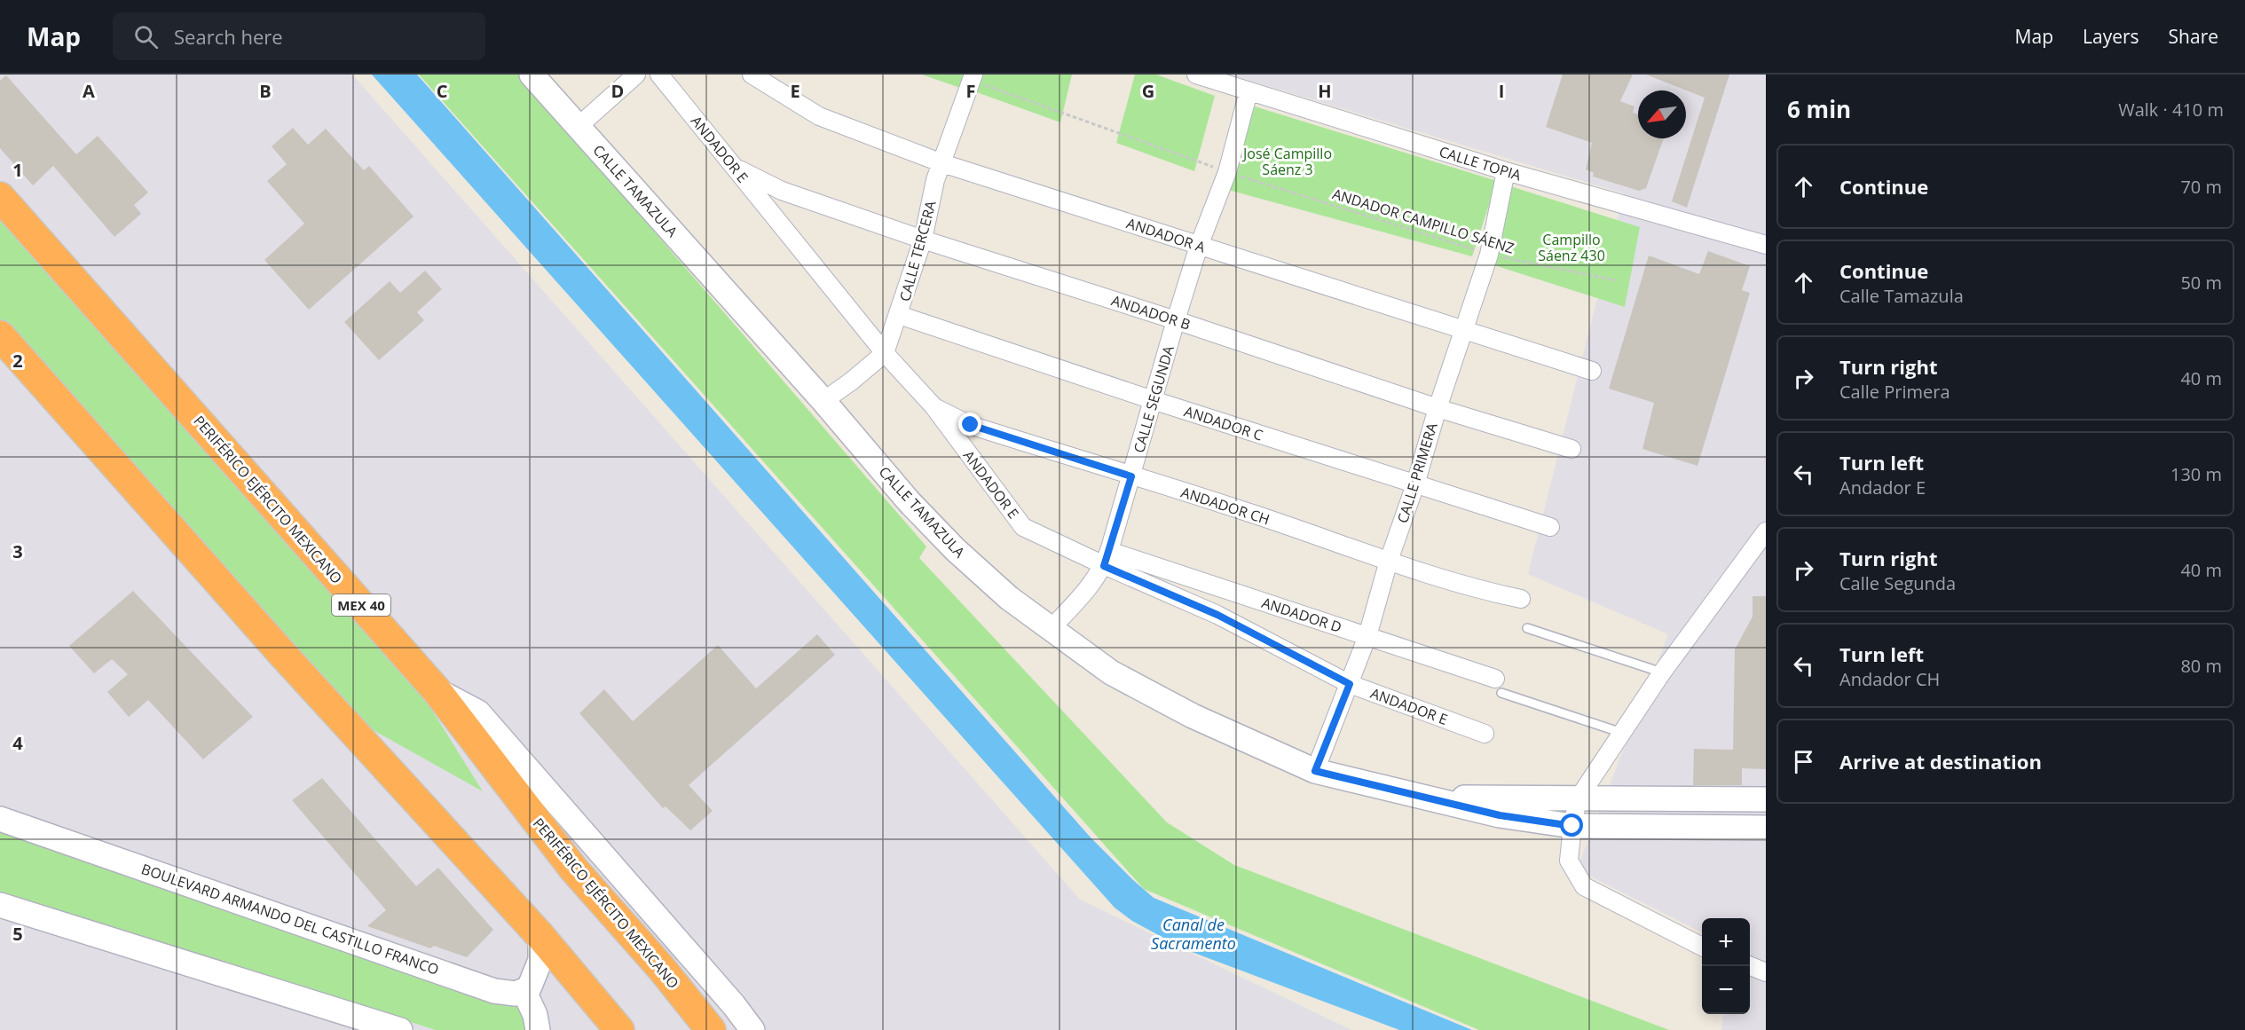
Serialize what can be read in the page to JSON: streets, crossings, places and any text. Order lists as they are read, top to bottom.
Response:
{
  "streets": {
    "highway": ["PERIFÉRICO EJÉRCITO MEXICANO", "MEX 40"],
    "main road": ["CALLE TAMAZULA", "BOULEVARD ARMANDO DEL CASTILLO FRANCO"],
    "street": [
      "ANDADOR E",
      "CALLE TOPIA",
      "ANDADOR A",
      "CALLE TERCERA",
      "ANDADOR B",
      "CALLE SEGUNDA",
      "ANDADOR C",
      "CALLE PRIMERA",
      "ANDADOR CH",
      "ANDADOR D"
    ],
    "path": ["ANDADOR CAMPILLO SÁENZ"]
  },
  "crossings": [
    ["ANDADOR E", "CALLE TERCERA"],
    ["ANDADOR E", "ANDADOR B"],
    ["ANDADOR E", "CALLE SEGUNDA"],
    ["ANDADOR E", "CALLE PRIMERA"],
    ["ANDADOR E", "ANDADOR CH"],
    ["ANDADOR E", "ANDADOR D"],
    ["CALLE TOPIA", "CALLE SEGUNDA"],
    ["CALLE TOPIA", "CALLE PRIMERA"],
    ["CALLE TAMAZULA", "CALLE TERCERA"],
    ["CALLE TAMAZULA", "CALLE SEGUNDA"],
    ["CALLE TAMAZULA", "CALLE PRIMERA"],
    ["ANDADOR CAMPILLO SÁENZ", "CALLE TERCERA"],
    ["ANDADOR CAMPILLO SÁENZ", "CALLE SEGUNDA"],
    ["ANDADOR CAMPILLO SÁENZ", "CALLE PRIMERA"],
    ["ANDADOR A", "CALLE TERCERA"],
    ["ANDADOR A", "CALLE SEGUNDA"],
    ["ANDADOR A", "CALLE PRIMERA"],
    ["CALLE TERCERA", "ANDADOR B"],
    ["CALLE TERCERA", "ANDADOR C"],
    ["ANDADOR B", "CALLE SEGUNDA"],
    ["ANDADOR B", "CALLE PRIMERA"],
    ["CALLE SEGUNDA", "ANDADOR C"],
    ["CALLE SEGUNDA", "ANDADOR CH"],
    ["CALLE SEGUNDA", "ANDADOR D"],
    ["ANDADOR C", "CALLE PRIMERA"],
    ["CALLE PRIMERA", "ANDADOR CH"],
    ["CALLE PRIMERA", "ANDADOR D"]
  ],
  "water": ["Canal de Sacramento"],
  "parks": ["José Campillo Sáenz 3", "Campillo Sáenz 430"],
  "north": "bottom left",
  "page": {
    "header": "Map",
    "search": "Search here",
    "nav": ["Map", "Layers", "Share"],
    "heading": ["6 min", "Walk · 410 m"],
    "list": [
      ["Continue", "70 m"],
      ["Continue", "Calle Tamazula", "50 m"],
      ["Turn right", "Calle Primera", "40 m"],
      ["Turn left", "Andador E", "130 m"],
      ["Turn right", "Calle Segunda", "40 m"],
      ["Turn left", "Andador CH", "80 m"],
      "Arrive at destination"
    ],
    "map_buttons": ["+", "−"]
  },
  "grid": {
    "columns": [
      "A",
      "B",
      "C",
      "D",
      "E",
      "F",
      "G",
      "H",
      "I"
    ],
    "rows": [
      "1",
      "2",
      "3",
      "4",
      "5"
    ]
  }
}
